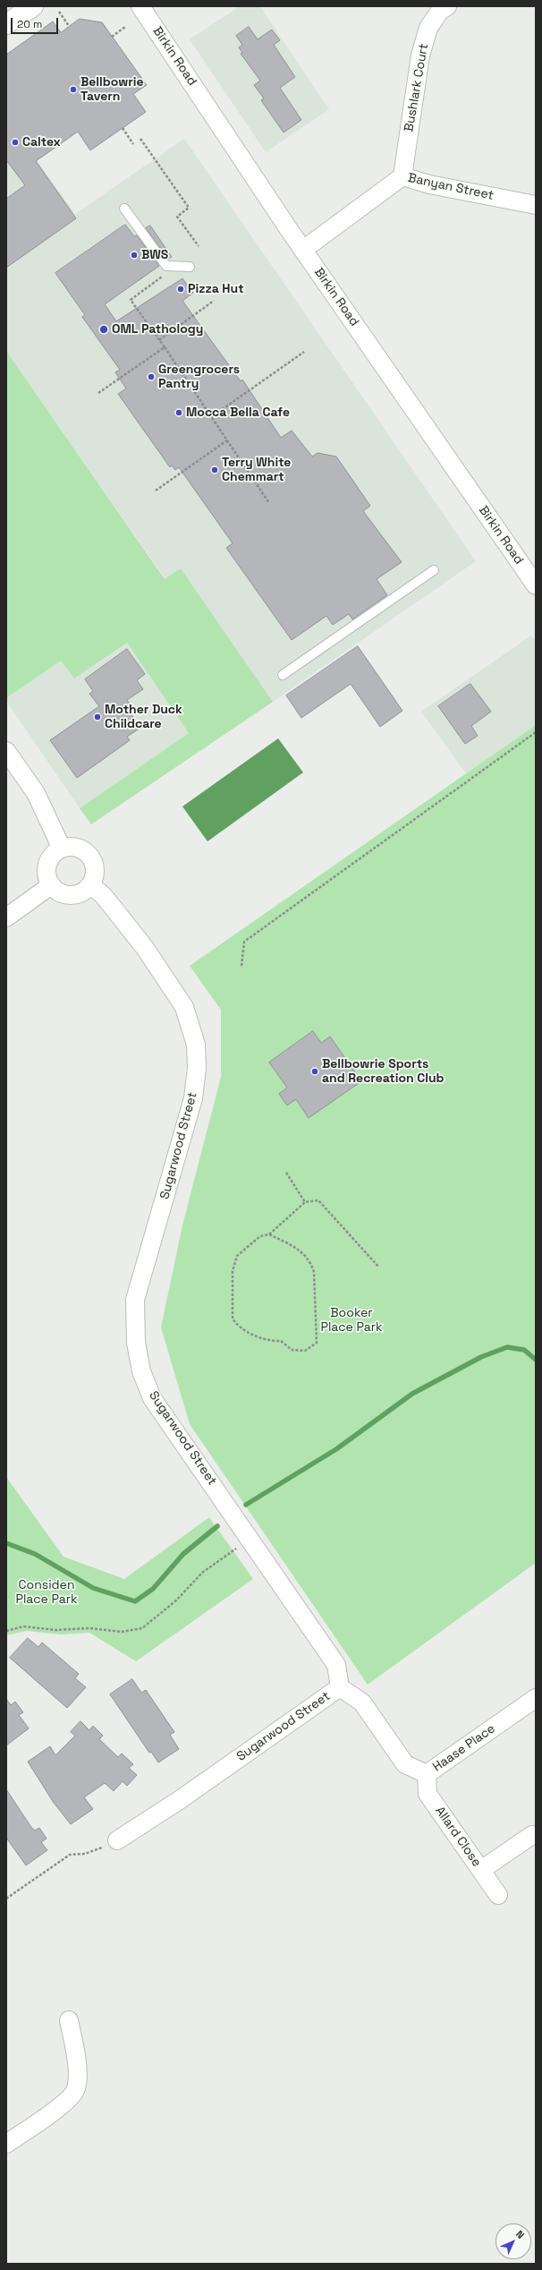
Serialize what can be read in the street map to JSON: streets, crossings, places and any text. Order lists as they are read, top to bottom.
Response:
{
  "streets": {
    "street": [
      "Birkin Road",
      "Bushlark Court",
      "Banyan Street",
      "Sugarwood Street",
      "Haase Place",
      "Allard Close"
    ]
  },
  "crossings": [
    ["Birkin Road", "Banyan Street"],
    ["Bushlark Court", "Banyan Street"],
    ["Sugarwood Street", "Haase Place"],
    ["Haase Place", "Allard Close"]
  ],
  "parks": ["Booker Place Park", "Considen Place Park"],
  "places": [
    "Bellbowrie Tavern",
    "Caltex",
    "BWS",
    "Pizza Hut",
    "OML Pathology",
    "Greengrocers Pantry",
    "Mocca Bella Cafe",
    "Terry White Chemmart",
    "Mother Duck Childcare",
    "Bellbowrie Sports and Recreation Club"
  ],
  "scale_bar": "20 m",
  "north": "top right"
}
